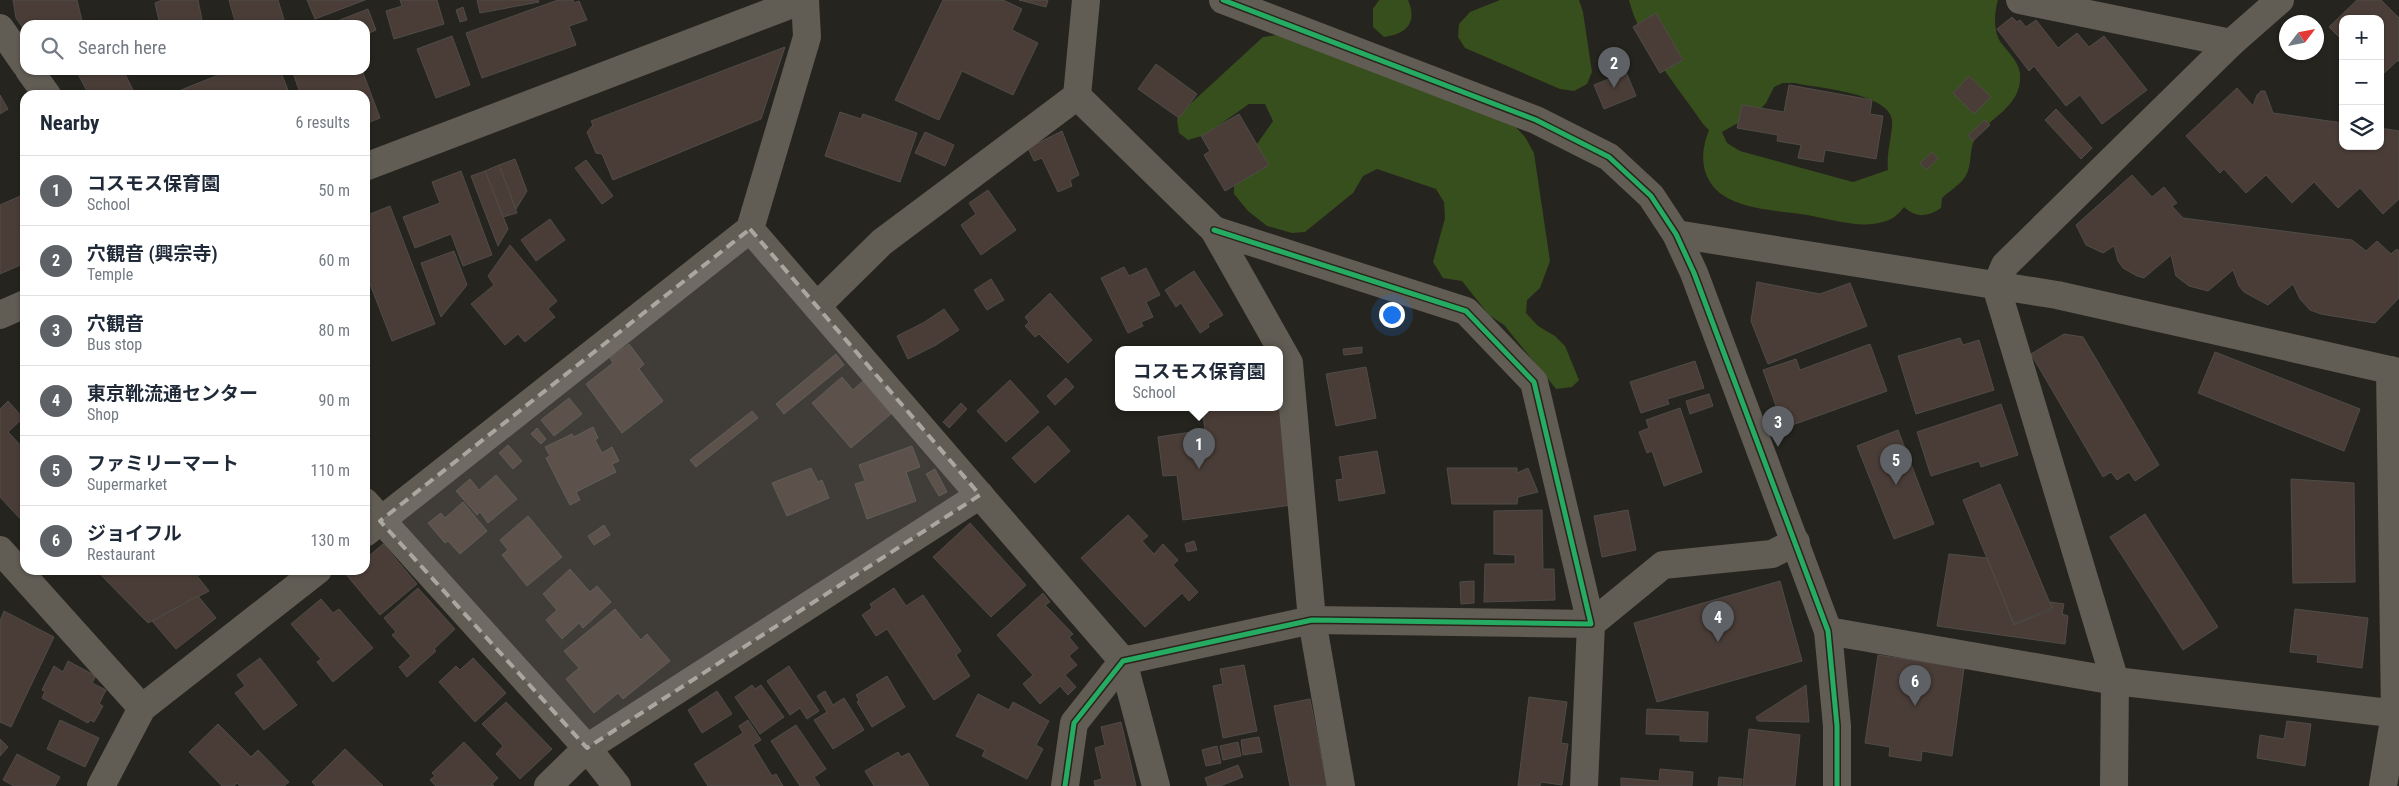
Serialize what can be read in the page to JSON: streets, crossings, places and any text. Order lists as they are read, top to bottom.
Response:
{
  "north": "top right",
  "page": {
    "map_buttons": ["+", "−"],
    "search": "Search here",
    "pins": [
      "2",
      "3",
      "1",
      "5",
      "4",
      "6"
    ],
    "heading": ["Nearby", "6 results"],
    "list": [
      {
        "mark": "1",
        "name": "コスモス保育園",
        "note": "School",
        "value": "50 m"
      },
      {
        "mark": "2",
        "name": "穴観音 (興宗寺)",
        "note": "Temple",
        "value": "60 m"
      },
      {
        "mark": "3",
        "name": "穴観音",
        "note": "Bus stop",
        "value": "80 m"
      },
      {
        "mark": "4",
        "name": "東京靴流通センター",
        "note": "Shop",
        "value": "90 m"
      },
      {
        "mark": "5",
        "name": "ファミリーマート",
        "note": "Supermarket",
        "value": "110 m"
      },
      {
        "mark": "6",
        "name": "ジョイフル",
        "note": "Restaurant",
        "value": "130 m"
      }
    ],
    "popup": ["コスモス保育園", "School"]
  }
}
